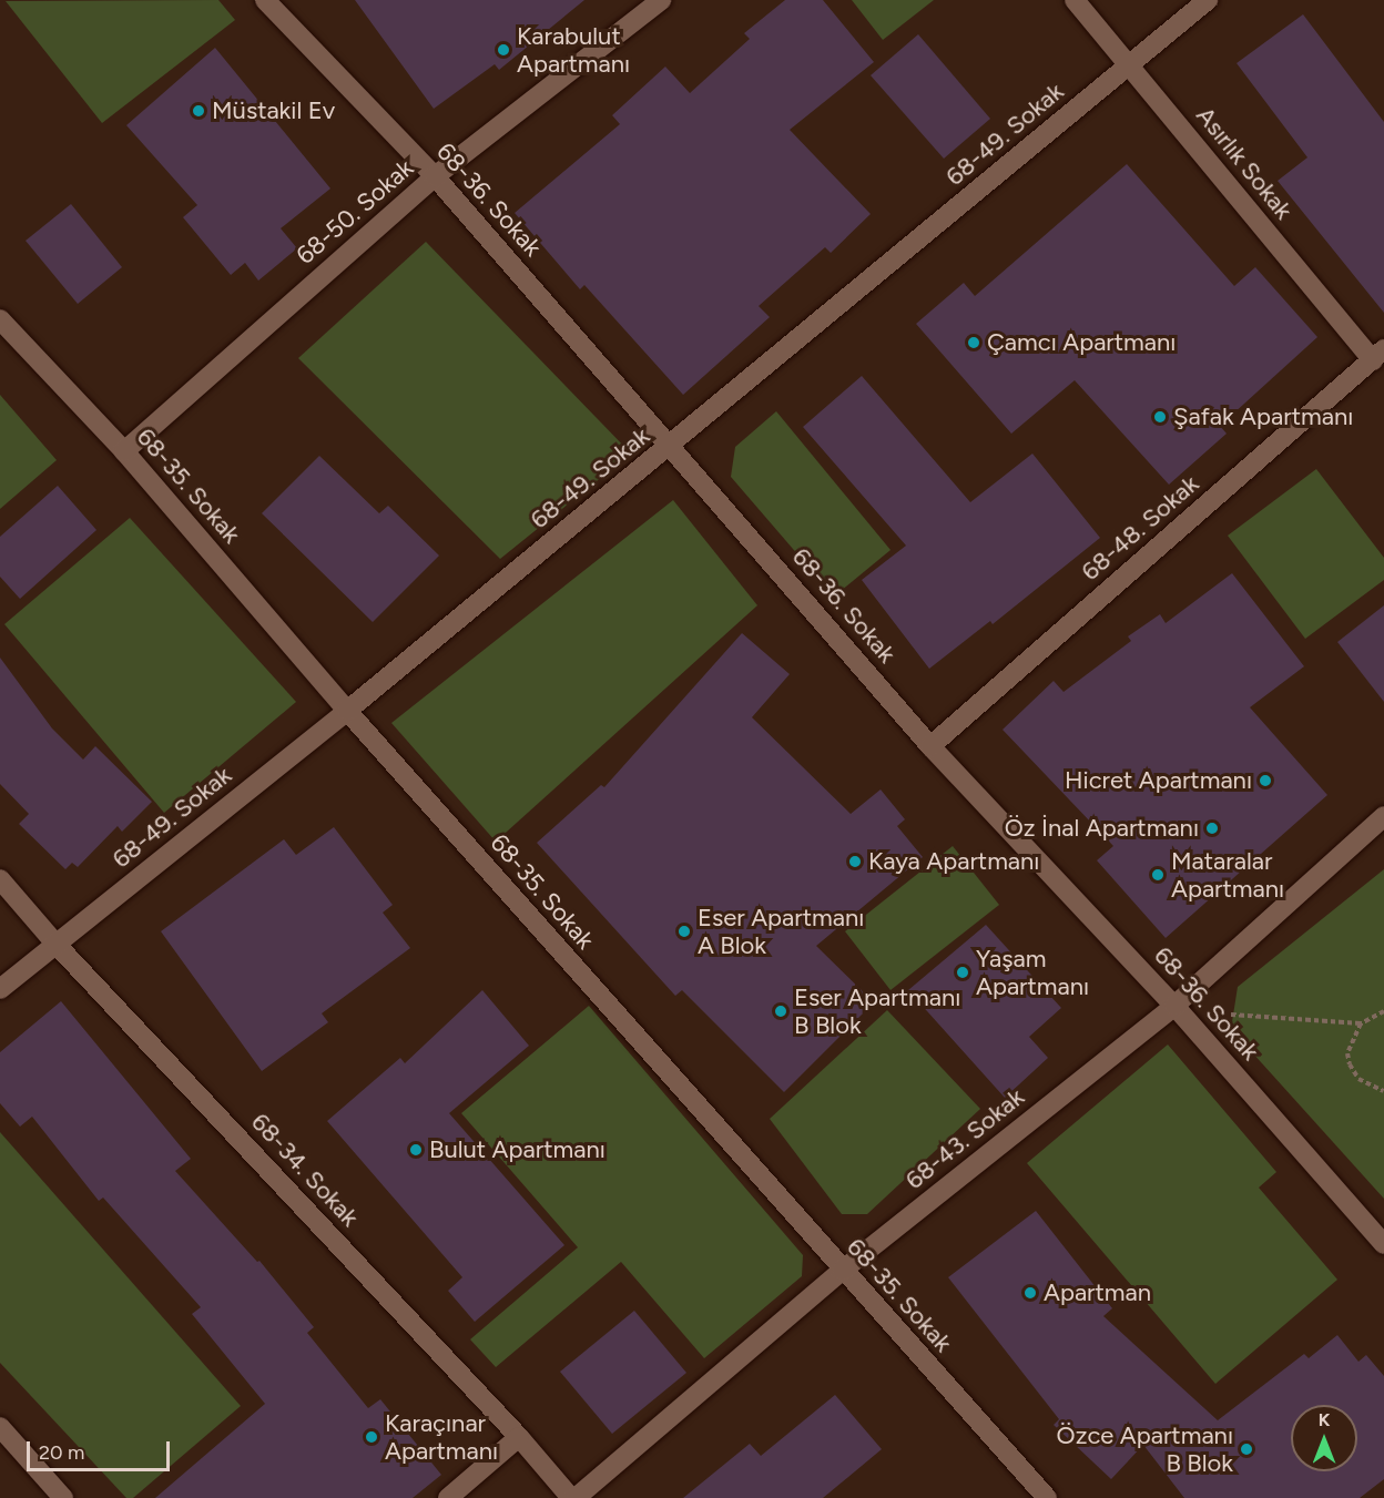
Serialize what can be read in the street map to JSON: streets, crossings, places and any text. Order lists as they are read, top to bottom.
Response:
{
  "streets": {
    "street": [
      "68-49. Sokak",
      "Asırlık Sokak",
      "68-36. Sokak",
      "68-50. Sokak",
      "68-35. Sokak",
      "68-48. Sokak",
      "68-43. Sokak",
      "68-34. Sokak"
    ]
  },
  "crossings": [
    ["68-49. Sokak", "Asırlık Sokak"],
    ["68-49. Sokak", "68-36. Sokak"],
    ["68-49. Sokak", "68-35. Sokak"],
    ["68-49. Sokak", "68-34. Sokak"],
    ["Asırlık Sokak", "68-48. Sokak"],
    ["68-36. Sokak", "68-50. Sokak"],
    ["68-36. Sokak", "68-48. Sokak"],
    ["68-36. Sokak", "68-43. Sokak"],
    ["68-50. Sokak", "68-35. Sokak"],
    ["68-35. Sokak", "68-43. Sokak"],
    ["68-43. Sokak", "68-34. Sokak"]
  ],
  "places": [
    "Karabulut Apartmanı",
    "Müstakil Ev",
    "Çamcı Apartmanı",
    "Şafak Apartmanı",
    "Hicret Apartmanı",
    "Öz İnal Apartmanı",
    "Kaya Apartmanı",
    "Mataralar Apartmanı",
    "Eser Apartmanı A Blok",
    "Yaşam Apartmanı",
    "Eser Apartmanı B Blok",
    "Bulut Apartmanı",
    "Apartman",
    "Karaçınar Apartmanı",
    "Özce Apartmanı B Blok"
  ],
  "scale_bar": "20 m",
  "north": "top"
}
